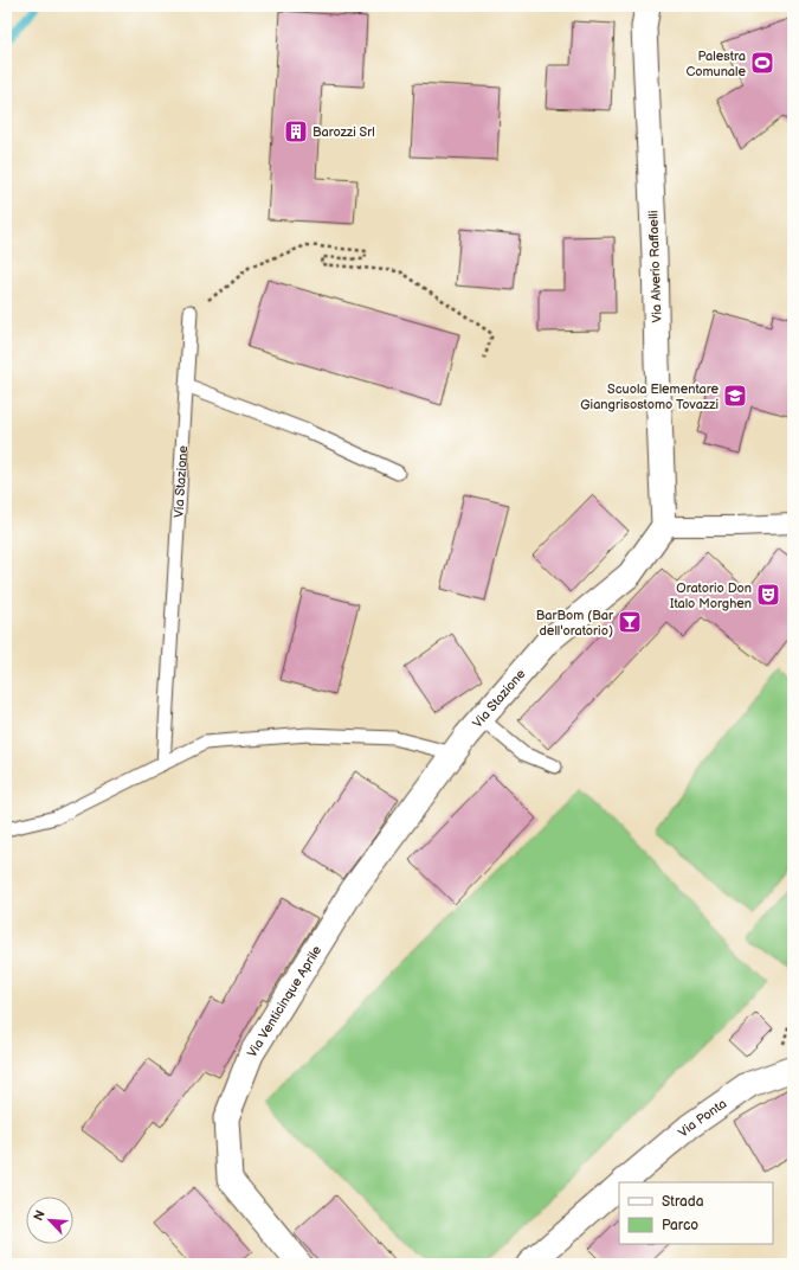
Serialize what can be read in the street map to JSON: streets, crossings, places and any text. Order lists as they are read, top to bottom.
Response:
{
  "streets": {
    "street": [
      "Via Alverio Raffaelli",
      "Via Stazione",
      "Via Venticinque Aprile",
      "Via Ponta"
    ]
  },
  "crossings": [
    ["Via Alverio Raffaelli", "Via Stazione"],
    ["Via Stazione", "Via Venticinque Aprile"]
  ],
  "places": {
    "sports": ["Palestra Comunale"],
    "building": ["Barozzi Srl"],
    "school or university": ["Scuola Elementare Giangrisostomo Tovazzi"],
    "theatre": ["Oratorio Don Italo Morghen"],
    "bar": ["BarBom (Bar dell'oratorio)"]
  },
  "legend": ["Strada", "Parco"],
  "north": "top left"
}
